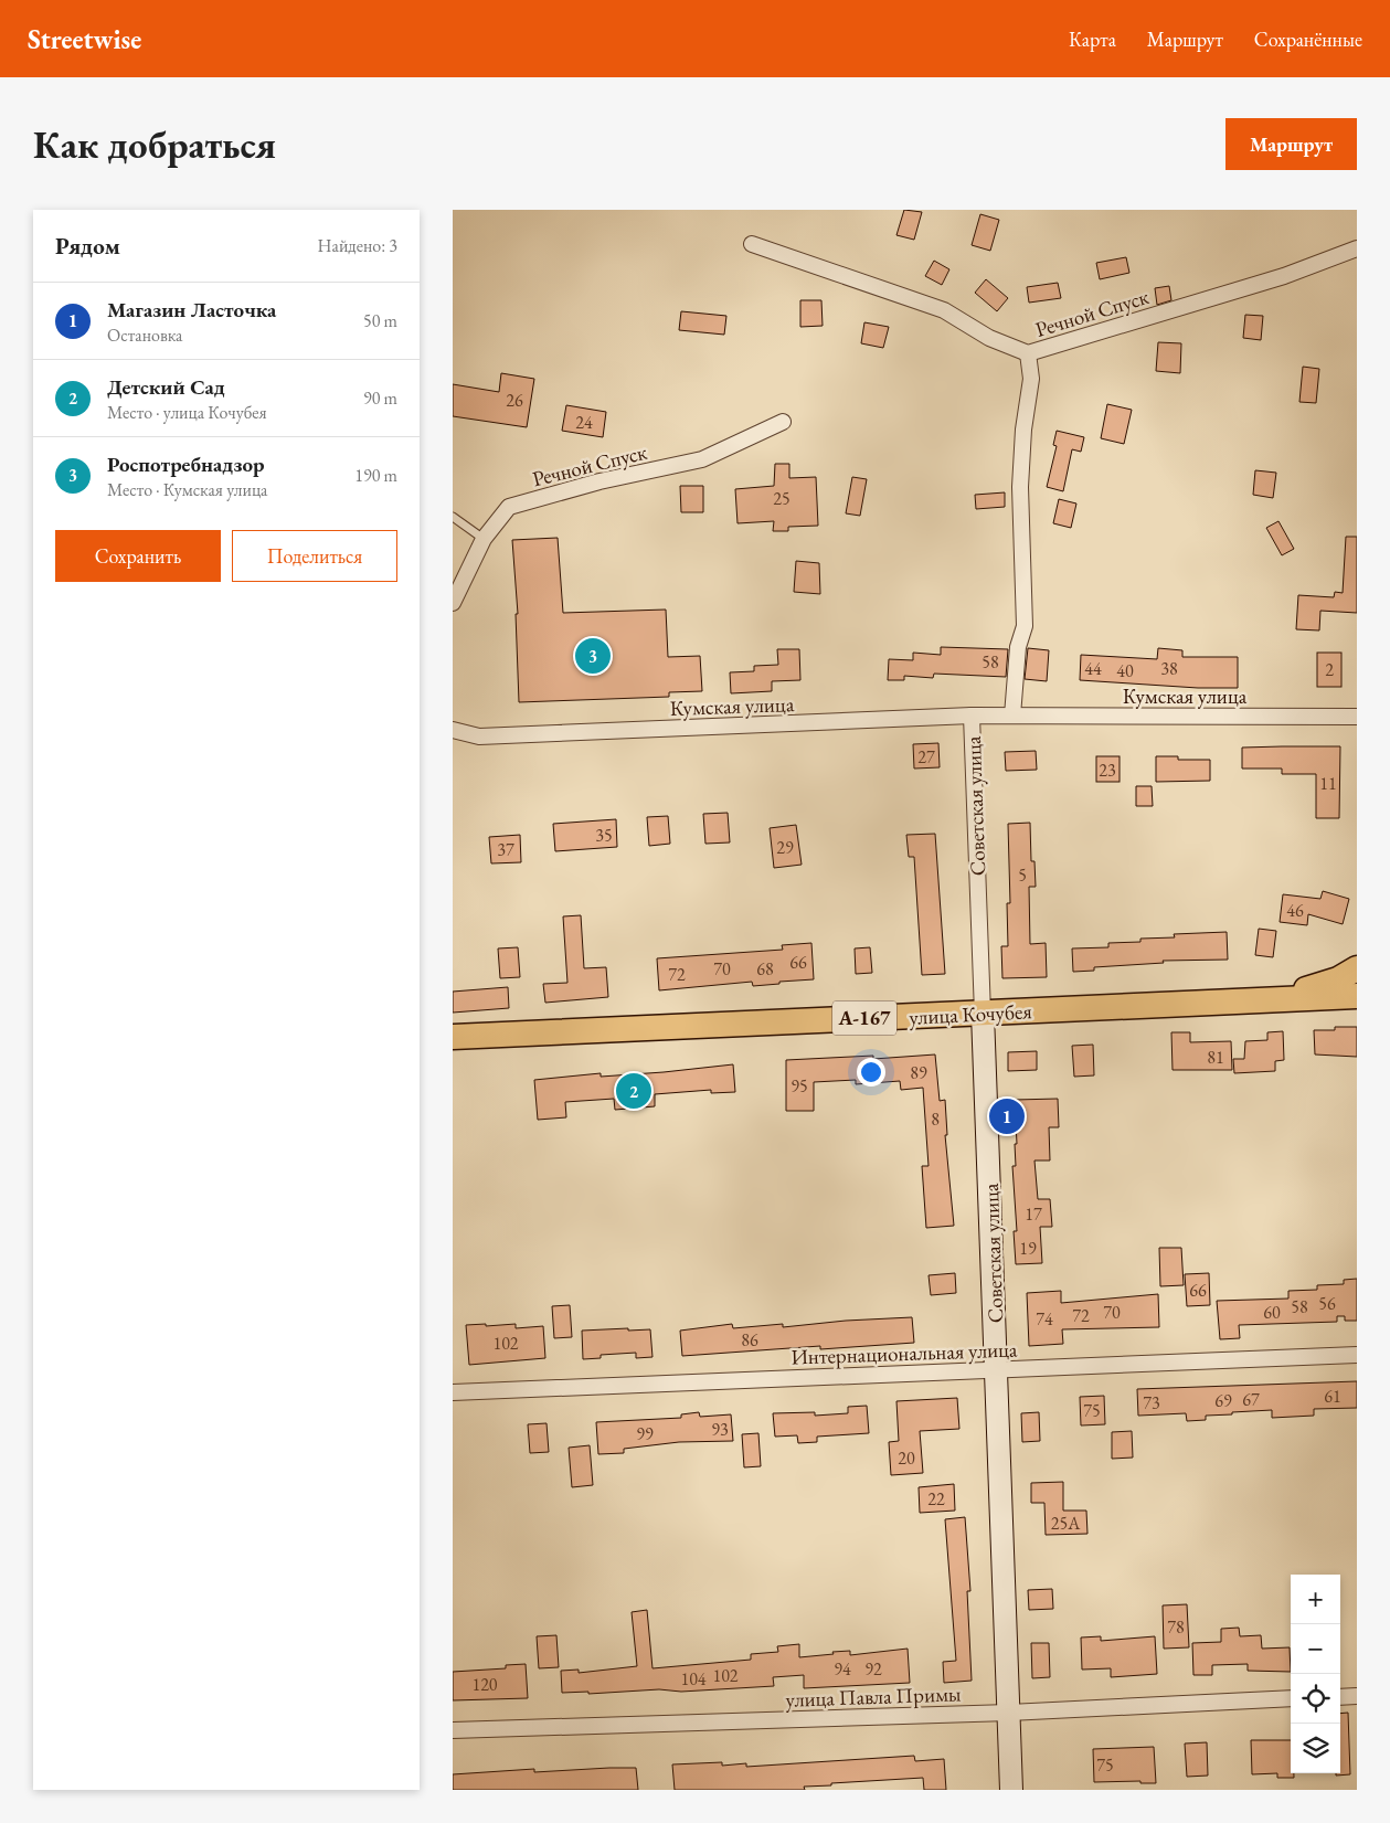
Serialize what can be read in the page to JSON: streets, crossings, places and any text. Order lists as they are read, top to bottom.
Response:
{
  "streets": {
    "main road": ["улица Кочубея", "А-167"],
    "street": [
      "Речной Спуск",
      "Кумская улица",
      "Советская улица",
      "Интернациональная улица",
      "улица Павла Примы"
    ]
  },
  "crossings": [
    ["Кумская улица", "Советская улица"],
    ["Советская улица", "улица Кочубея"],
    ["Советская улица", "Интернациональная улица"],
    ["Советская улица", "улица Павла Примы"],
    ["улица Кочубея", "А-167"]
  ],
  "house_numbers": [
    "26",
    "24",
    "25",
    "58",
    "44",
    "38",
    "2",
    "40",
    "27",
    "23",
    "11",
    "35",
    "29",
    "37",
    "5",
    "46",
    "66",
    "70",
    "68",
    "72",
    "81",
    "89",
    "95",
    "8",
    "17",
    "19",
    "66",
    "56",
    "58",
    "70",
    "60",
    "72",
    "74",
    "86",
    "102",
    "61",
    "67",
    "69",
    "73",
    "75",
    "93",
    "99",
    "20",
    "22",
    "25А",
    "78",
    "94",
    "92",
    "102",
    "104",
    "120",
    "75"
  ],
  "page": {
    "header": "Streetwise",
    "nav": ["Карта", "Маршрут", "Сохранённые"],
    "buttons": [
      "Маршрут",
      ["Сохранить", "Поделиться"]
    ],
    "title": "Как добраться",
    "heading": ["Рядом", "Найдено: 3"],
    "list": [
      {
        "mark": "1",
        "name": "Магазин Ласточка",
        "note": "Остановка",
        "value": "50 m"
      },
      {
        "mark": "2",
        "name": "Детский Сад",
        "note": "Место · улица Кочубея",
        "value": "90 m"
      },
      {
        "mark": "3",
        "name": "Роспотребнадзор",
        "note": "Место · Кумская улица",
        "value": "190 m"
      }
    ],
    "pins": ["3", "2", "1"],
    "map_buttons": ["+", "−"]
  }
}
